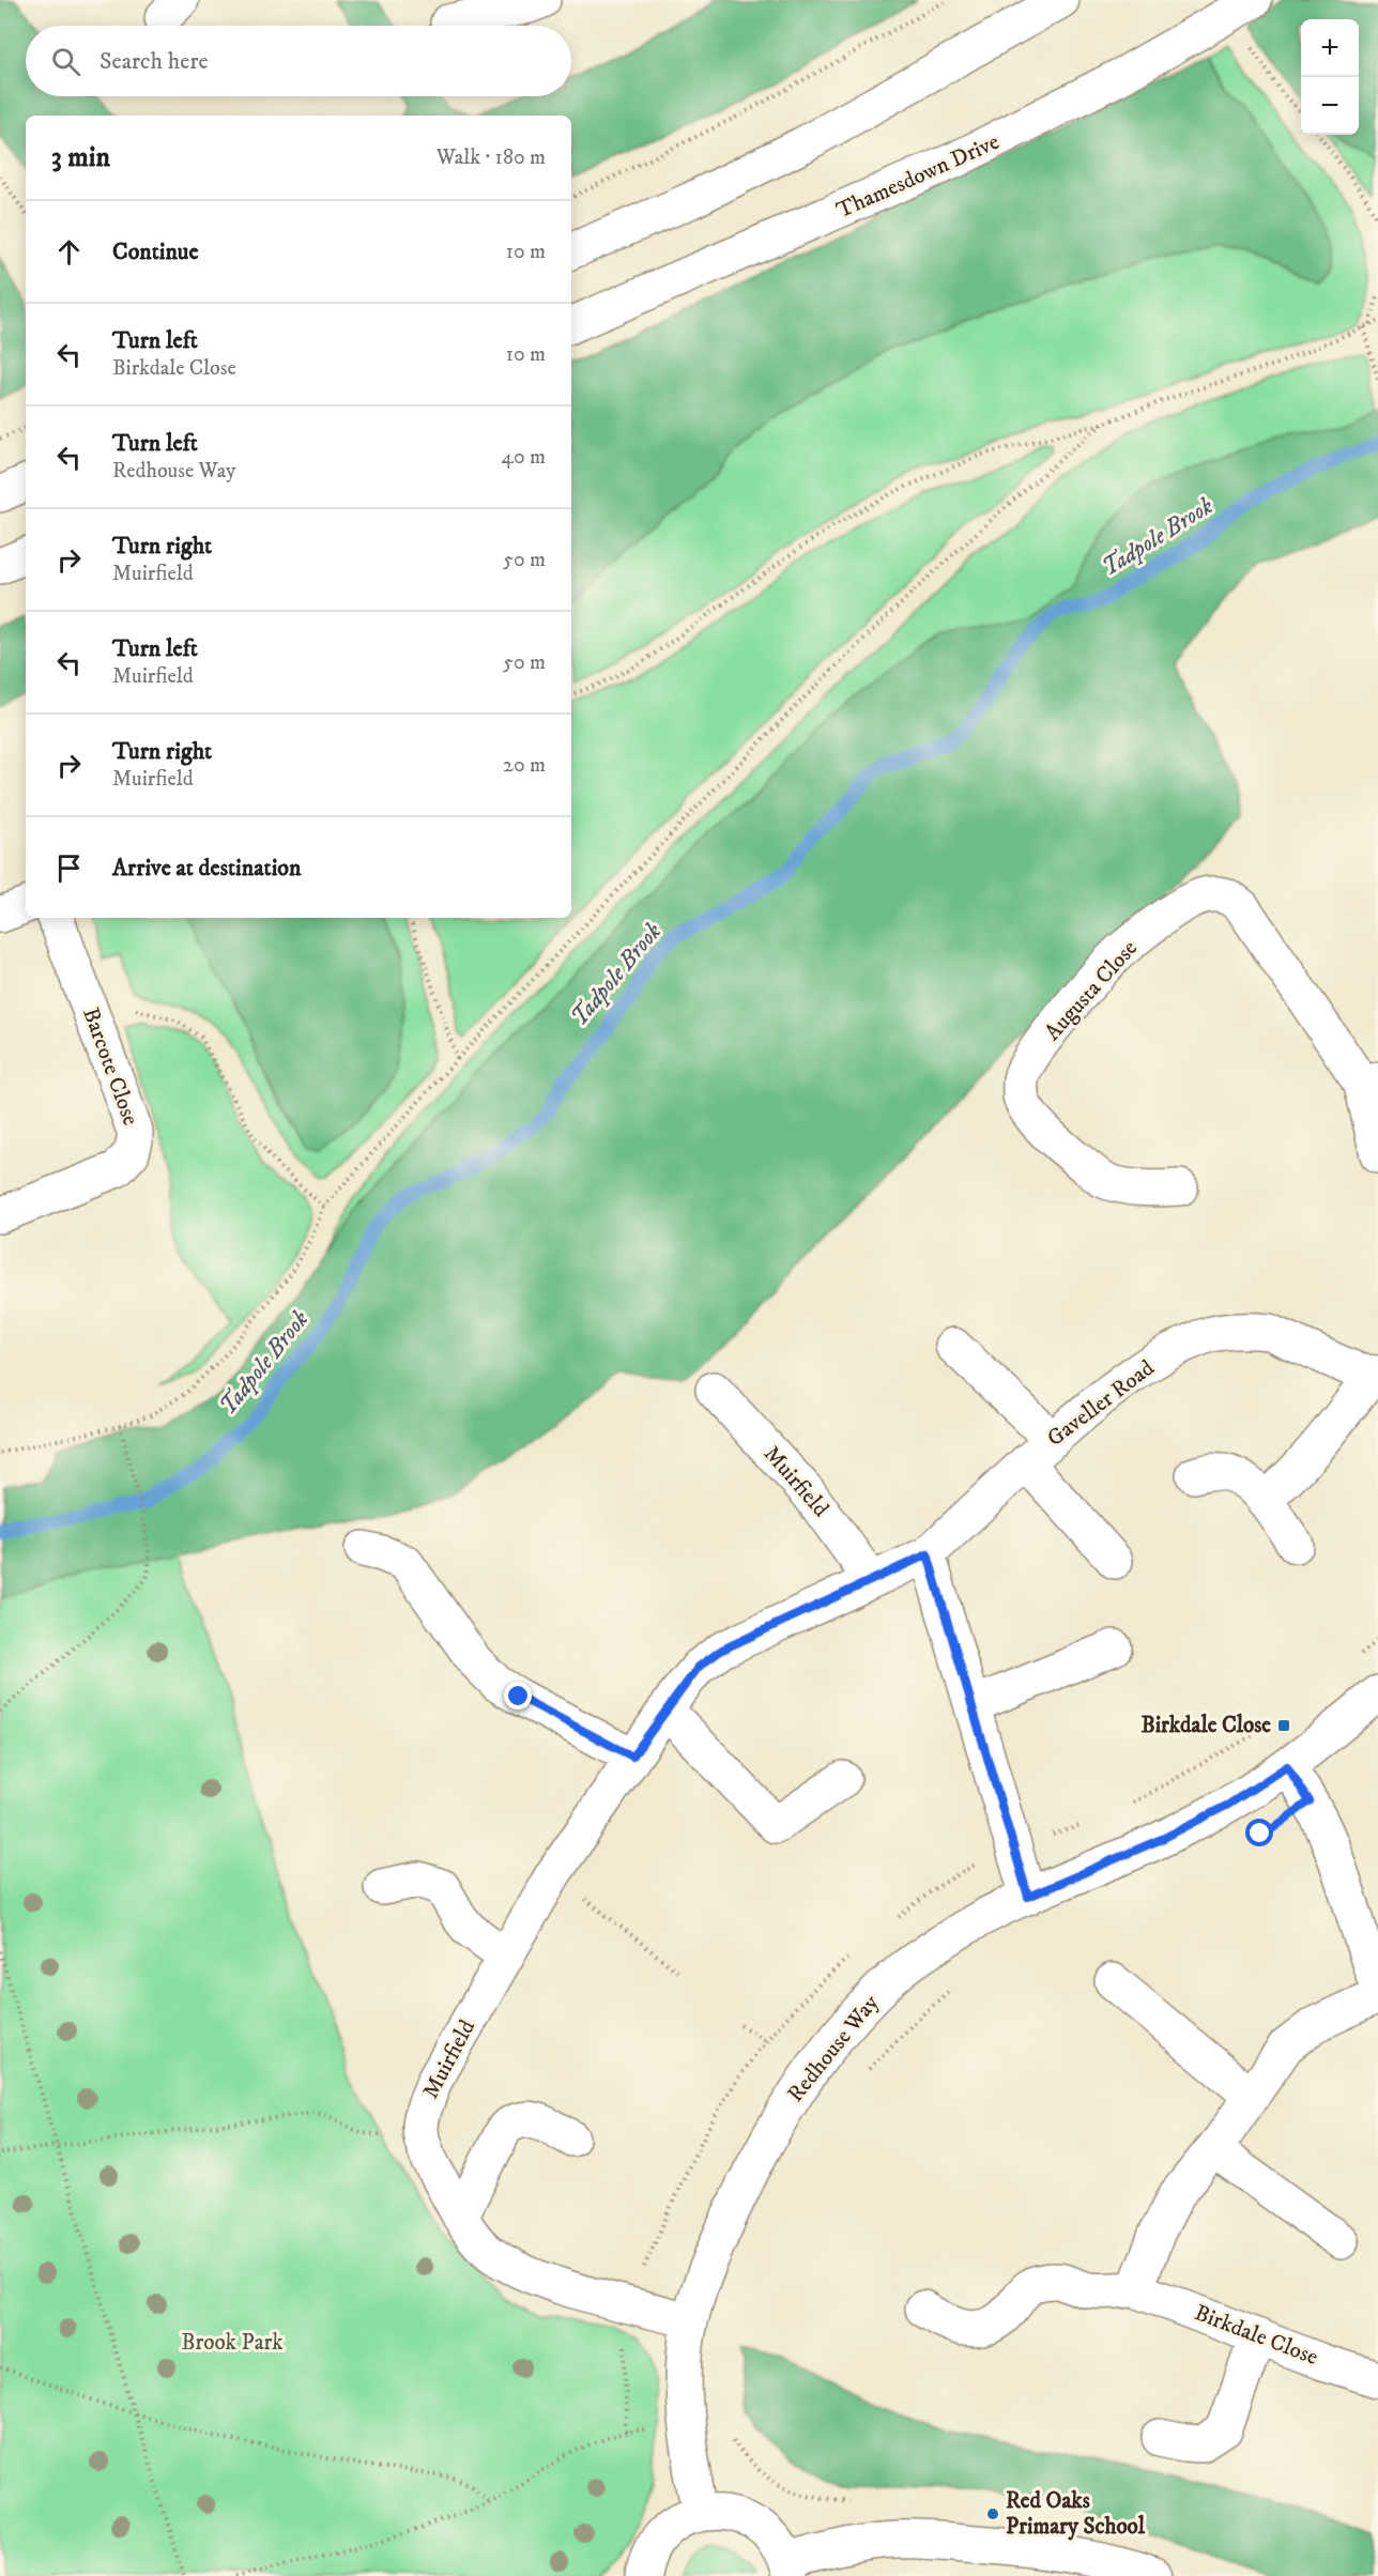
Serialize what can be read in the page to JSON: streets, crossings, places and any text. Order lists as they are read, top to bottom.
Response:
{
  "streets": {
    "street": [
      "Thamesdown Drive",
      "Augusta Close",
      "Barcote Close",
      "Gaveller Road",
      "Muirfield",
      "Redhouse Way",
      "Birkdale Close"
    ]
  },
  "crossings": [
    ["Gaveller Road", "Muirfield"],
    ["Muirfield", "Redhouse Way"]
  ],
  "water": ["Tadpole Brook"],
  "parks": ["Brook Park"],
  "places": {
    "transit": ["Birkdale Close"],
    "other": ["Red Oaks Primary School"]
  },
  "page": {
    "map_buttons": ["+", "−"],
    "search": "Search here",
    "heading": ["3 min", "Walk · 180 m"],
    "list": [
      ["Continue", "10 m"],
      ["Turn left", "Birkdale Close", "10 m"],
      ["Turn left", "Redhouse Way", "40 m"],
      ["Turn right", "Muirfield", "50 m"],
      ["Turn left", "Muirfield", "50 m"],
      ["Turn right", "Muirfield", "20 m"],
      "Arrive at destination"
    ]
  }
}
